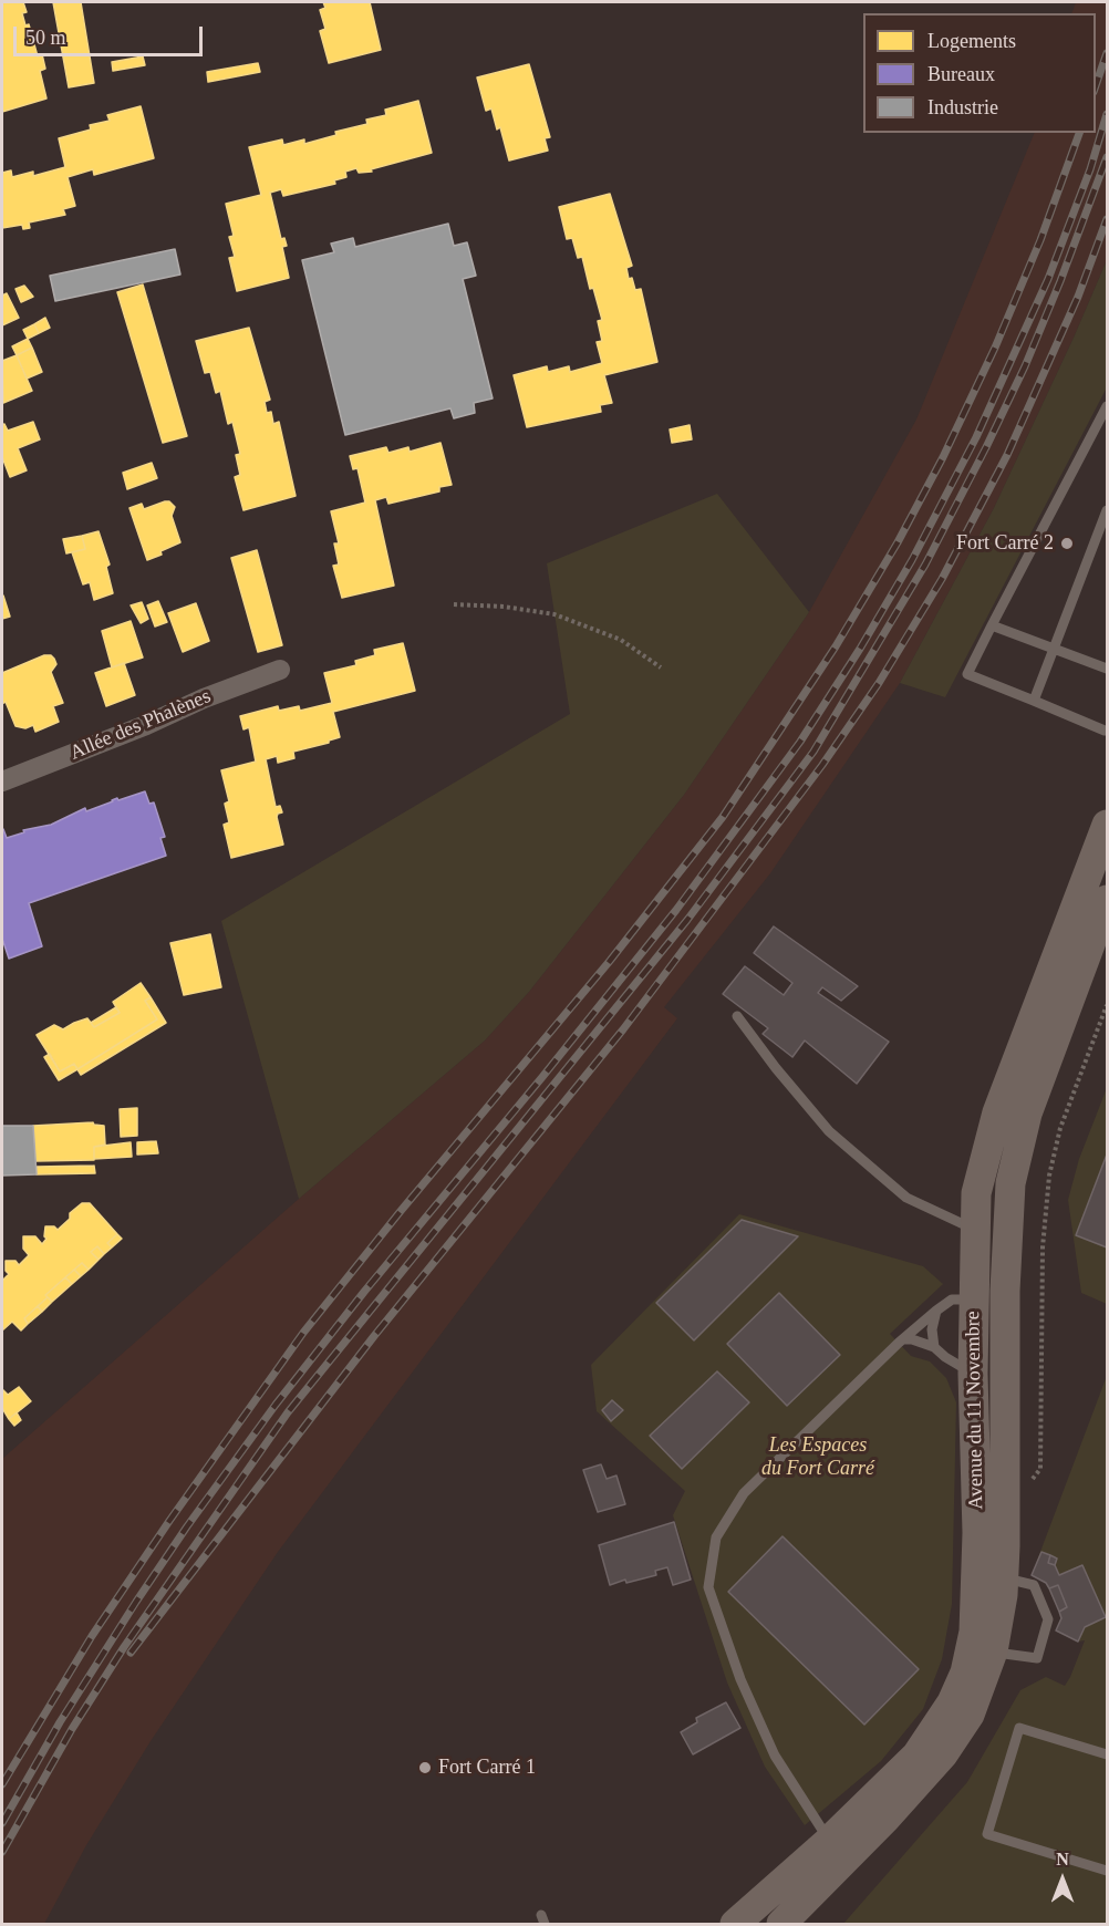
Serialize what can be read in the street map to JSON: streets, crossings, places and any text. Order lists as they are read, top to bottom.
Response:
{
  "streets": {
    "main road": ["Avenue du 11 Novembre"],
    "street": ["Allée des Phalènes"]
  },
  "parks": ["Les Espaces du Fort Carré"],
  "places": ["Fort Carré 2", "Fort Carré 1"],
  "legend": ["Logements", "Bureaux", "Industrie"],
  "scale_bar": "50 m",
  "north": "top"
}
